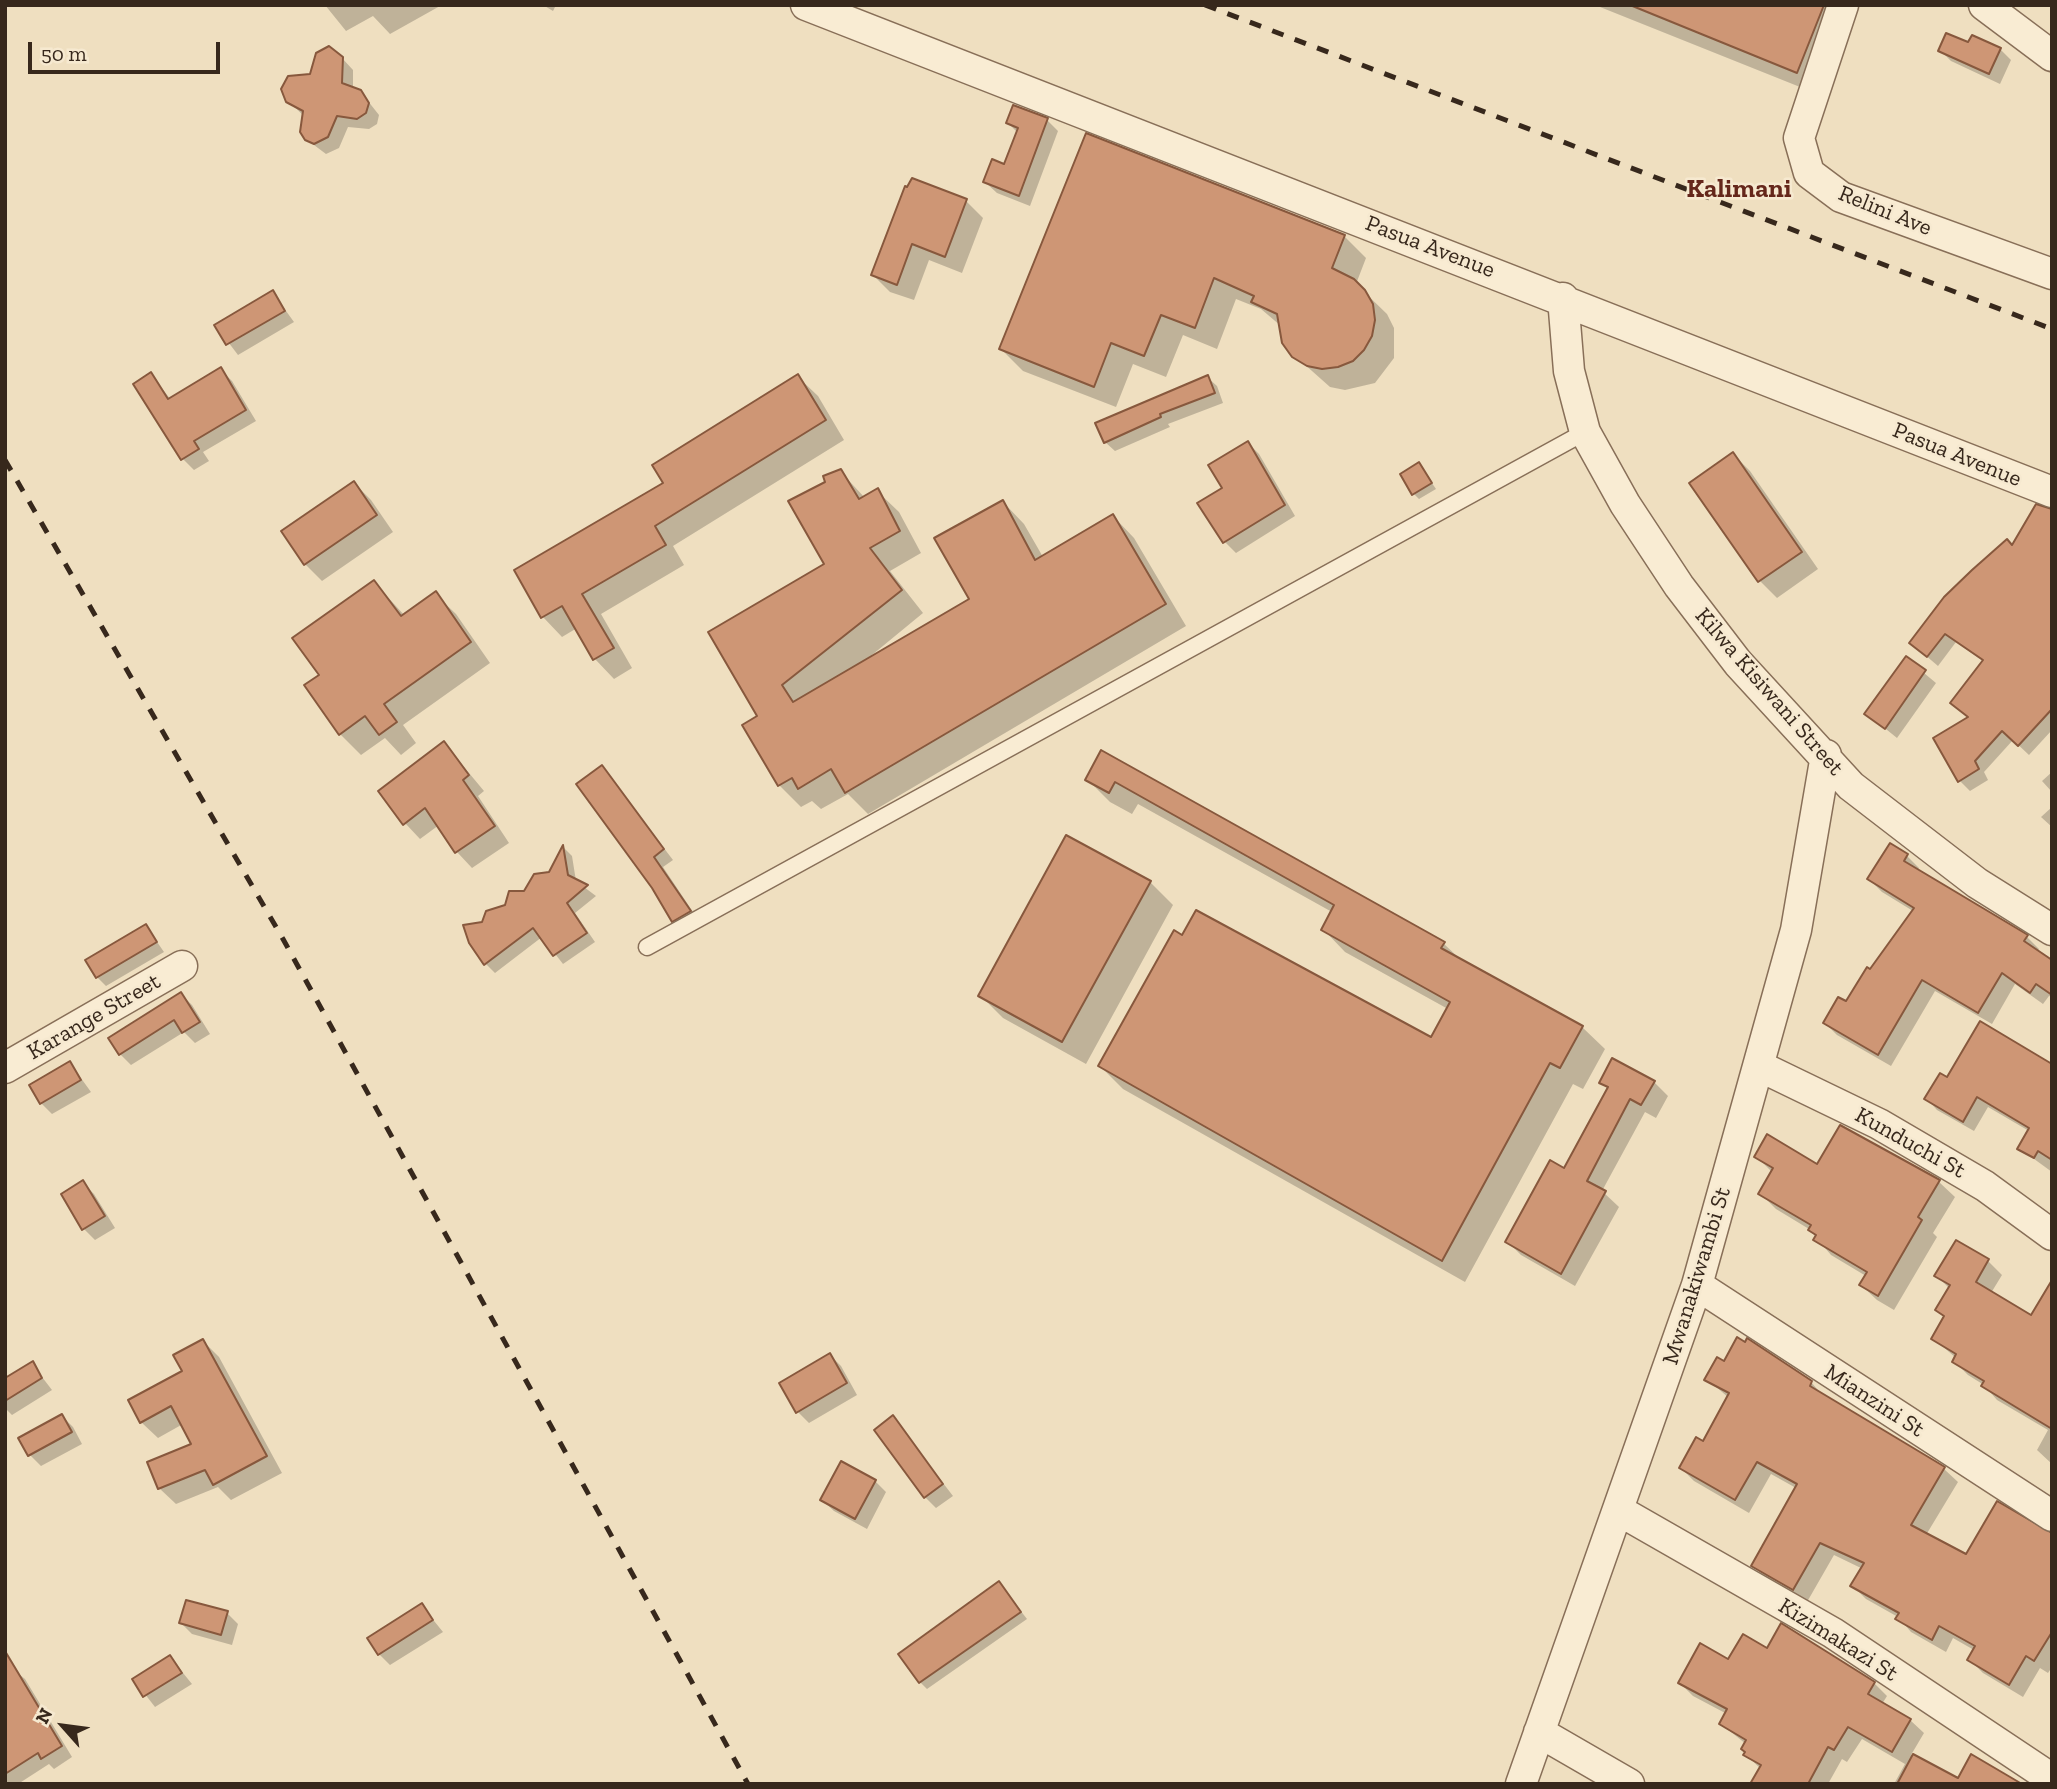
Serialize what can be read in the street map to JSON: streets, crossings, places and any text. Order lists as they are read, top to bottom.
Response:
{
  "streets": {
    "street": [
      "Relini Ave",
      "Pasua Avenue",
      "Kilwa Kisiwani Street",
      "Karange Street",
      "Kunduchi St",
      "Mwanakiwambi St",
      "Mianzini St",
      "Kizimakazi St"
    ]
  },
  "crossings": [
    ["Pasua Avenue", "Kilwa Kisiwani Street"],
    ["Kilwa Kisiwani Street", "Mwanakiwambi St"],
    ["Kunduchi St", "Mwanakiwambi St"],
    ["Mwanakiwambi St", "Mianzini St"],
    ["Mwanakiwambi St", "Kizimakazi St"]
  ],
  "districts": ["Kalimani"],
  "scale_bar": "50 m",
  "north": "top left"
}
